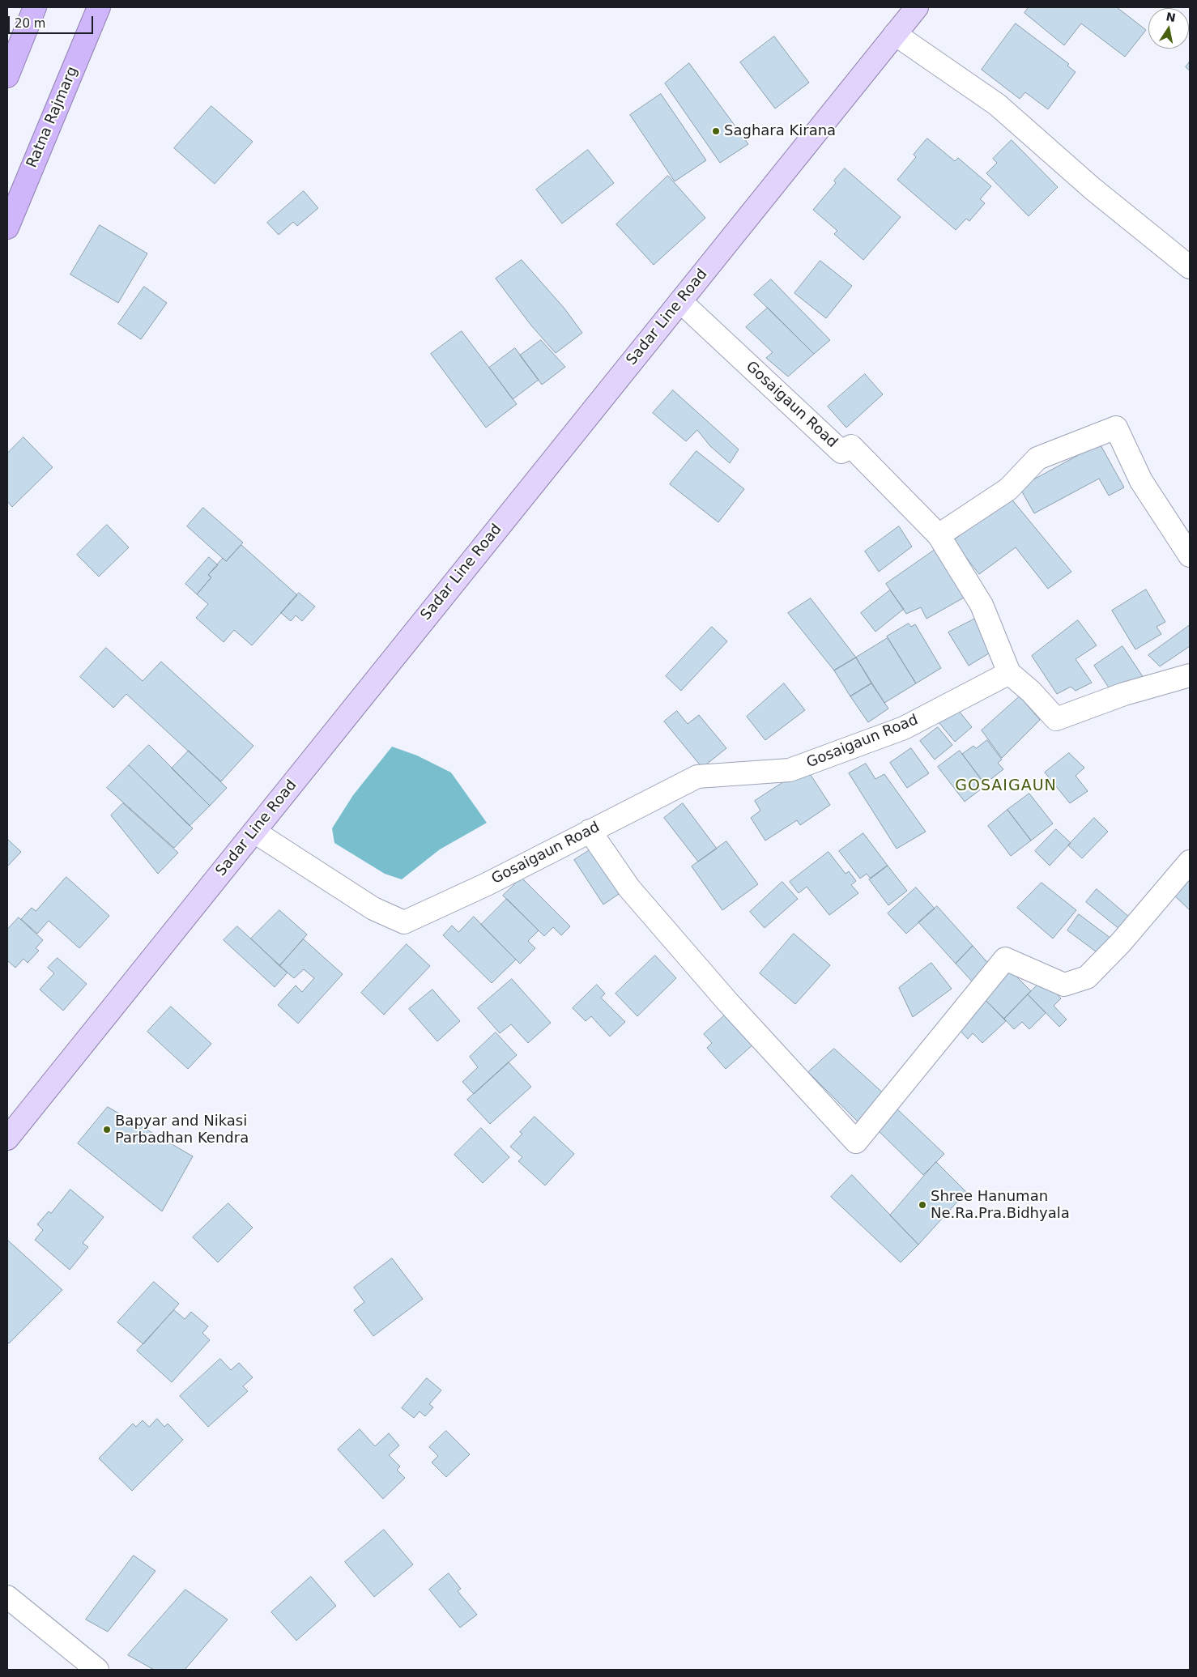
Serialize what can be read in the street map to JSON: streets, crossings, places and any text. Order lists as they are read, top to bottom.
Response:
{
  "streets": {
    "highway": ["Ratna Rajmarg"],
    "main road": ["Sadar Line Road"],
    "street": ["Gosaigaun Road"]
  },
  "crossings": [
    ["Sadar Line Road", "Gosaigaun Road"]
  ],
  "districts": ["GOSAIGAUN"],
  "places": ["Saghara Kirana", "Bapyar and Nikasi Parbadhan Kendra", "Shree Hanuman Ne.Ra.Pra.Bidhyala"],
  "scale_bar": "20 m",
  "north": "top"
}
